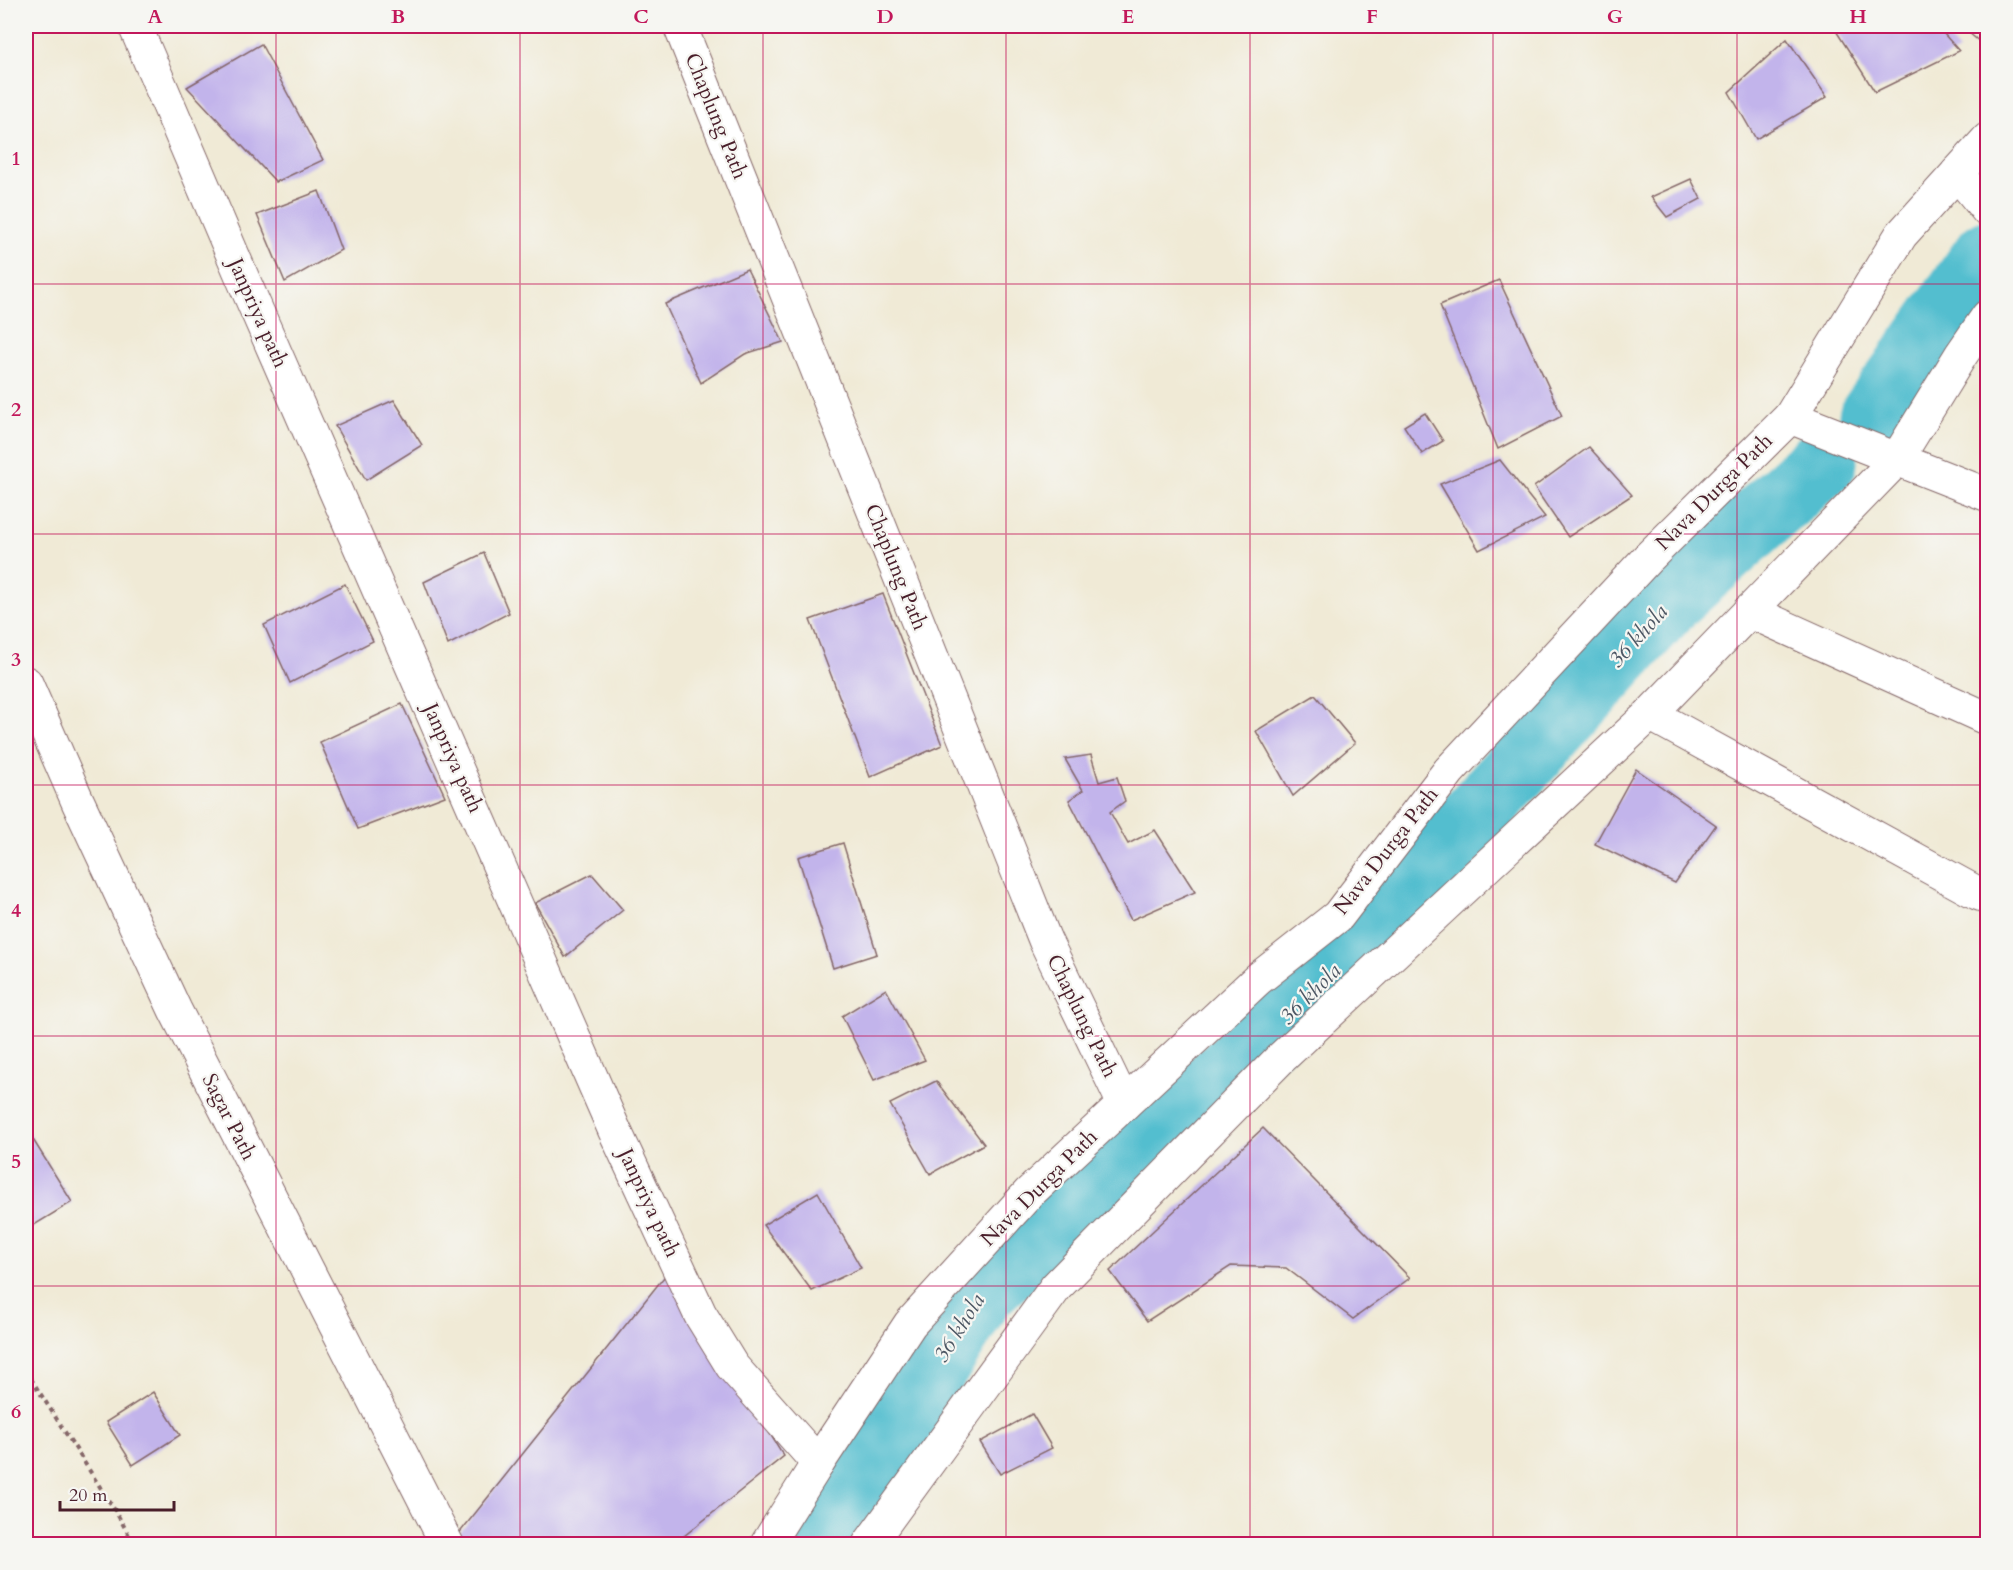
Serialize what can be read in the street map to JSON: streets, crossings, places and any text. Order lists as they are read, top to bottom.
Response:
{
  "streets": {
    "street": [
      "Chaplung Path",
      "Janpriya path",
      "Nava Durga Path",
      "Sagar Path"
    ]
  },
  "crossings": [
    ["Chaplung Path", "Nava Durga Path"],
    ["Janpriya path", "Nava Durga Path"]
  ],
  "water": ["36 khola"],
  "scale_bar": "20 m",
  "grid": {
    "columns": [
      "A",
      "B",
      "C",
      "D",
      "E",
      "F",
      "G",
      "H"
    ],
    "rows": [
      "1",
      "2",
      "3",
      "4",
      "5",
      "6"
    ]
  }
}
